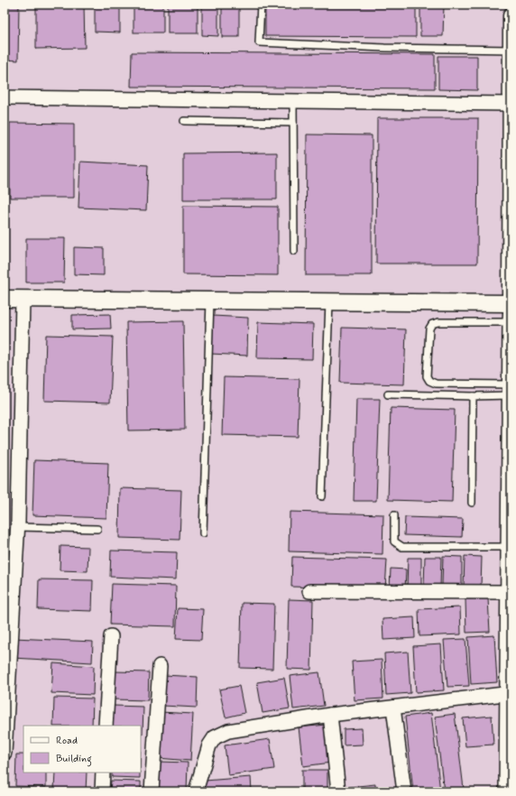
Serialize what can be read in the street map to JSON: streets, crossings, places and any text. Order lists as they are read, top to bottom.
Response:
{
  "legend": ["Road", "Building"]
}
